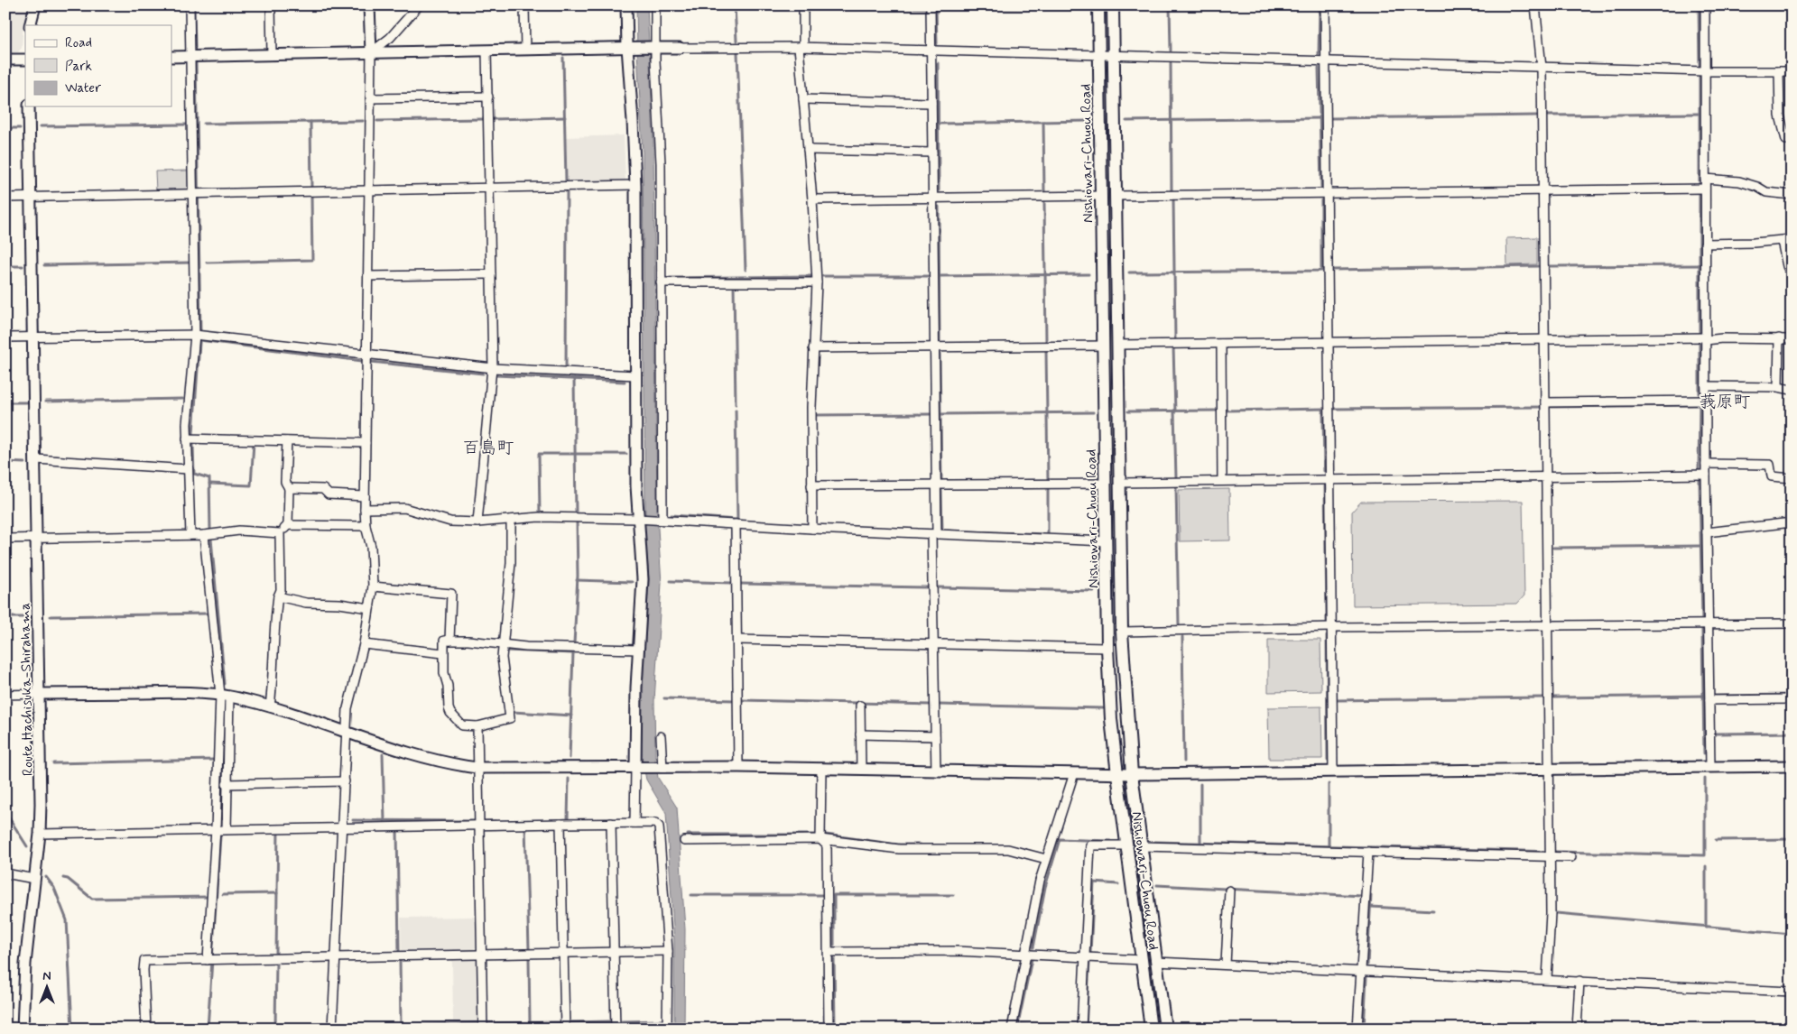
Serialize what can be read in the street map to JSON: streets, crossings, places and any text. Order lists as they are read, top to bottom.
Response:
{
  "streets": {
    "main road": ["Nishiowari-Chuou Road"],
    "street": ["Route Hachisuka-Shirahama"]
  },
  "districts": ["莪原町", "百島町"],
  "legend": ["Road", "Park", "Water"],
  "north": "top"
}
